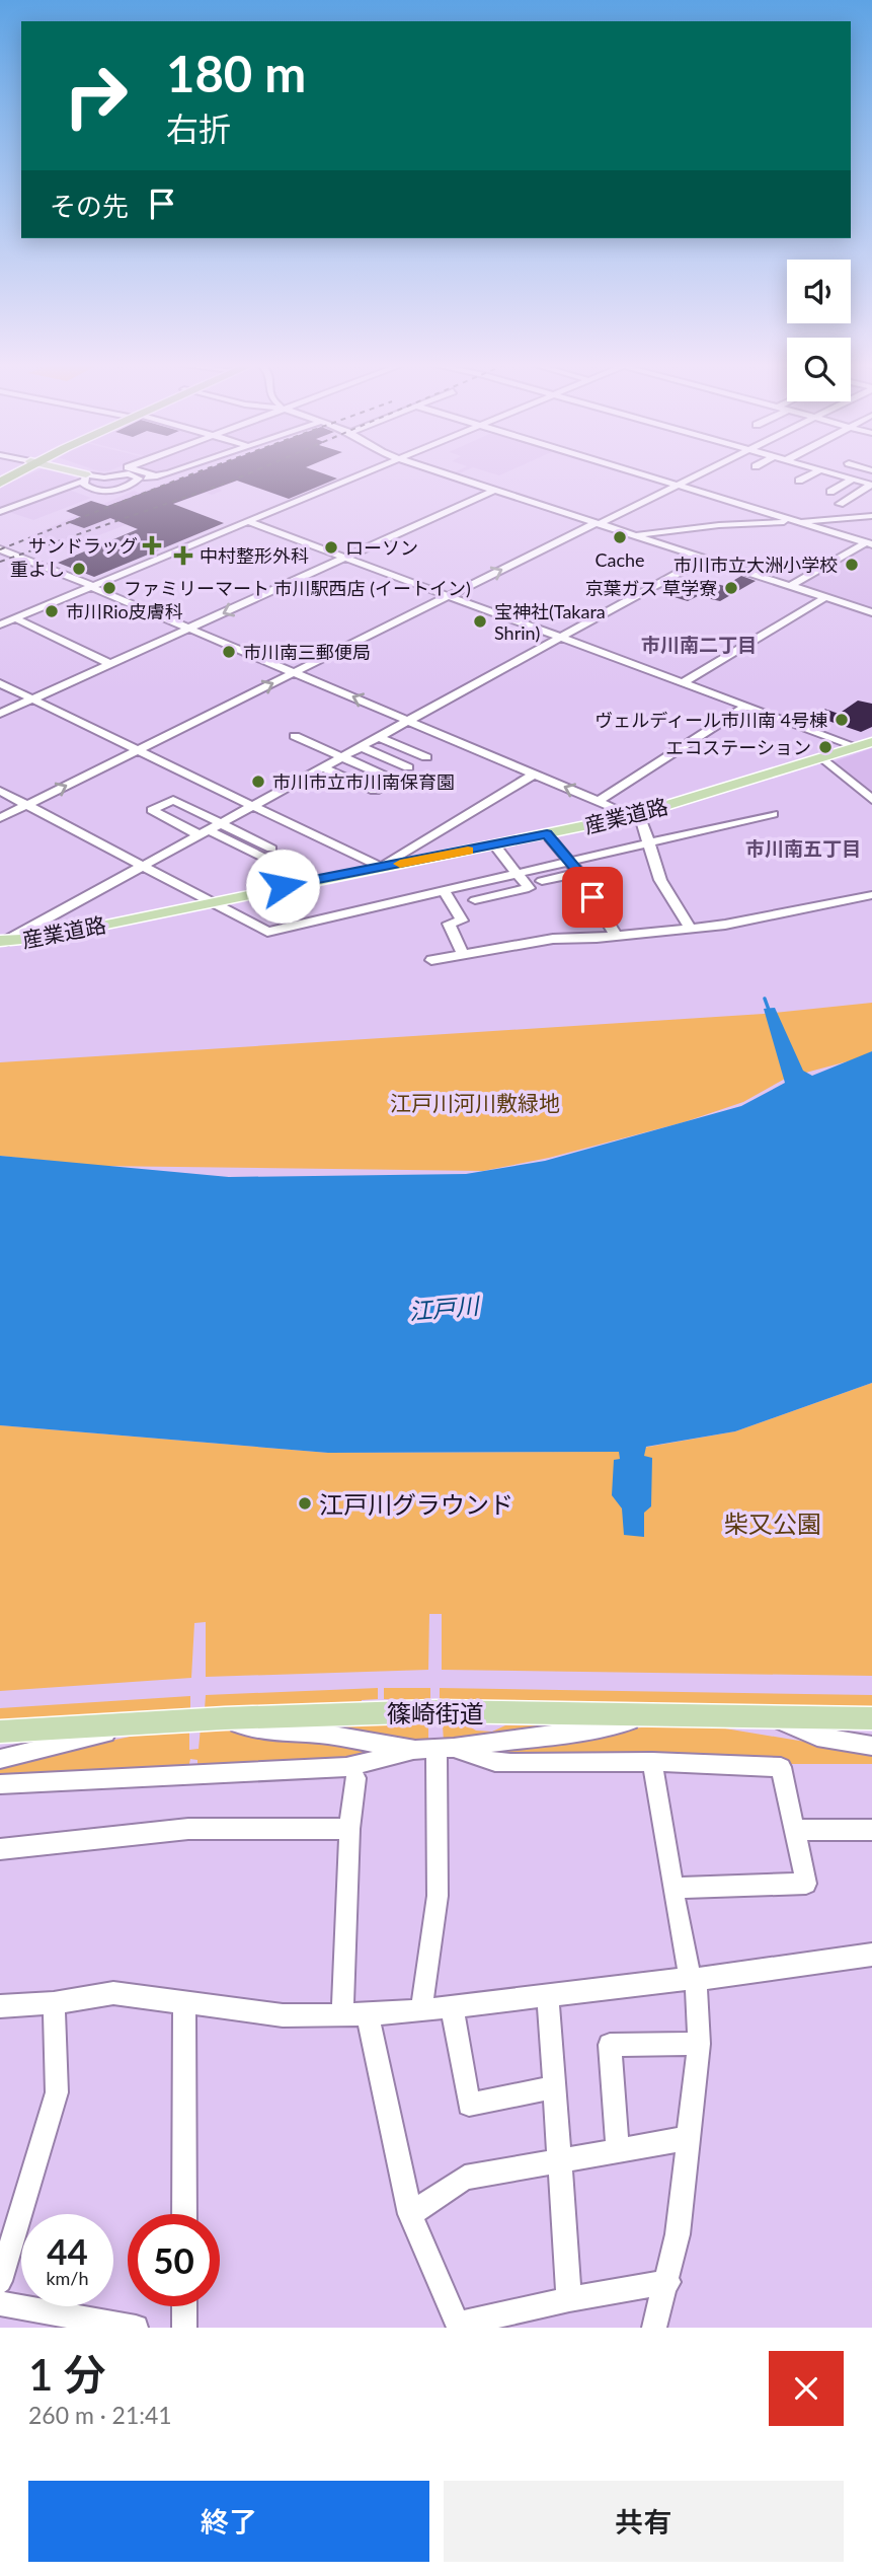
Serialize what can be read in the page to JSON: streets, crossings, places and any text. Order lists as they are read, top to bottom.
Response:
{
  "streets": {
    "main road": ["産業道路", "篠崎街道"]
  },
  "districts": ["市川南二丁目", "市川南五丁目"],
  "water": ["江戸川"],
  "parks": ["江戸川河川敷緑地", "柴又公園"],
  "places": {
    "other": [
      "Cache",
      "ローソン",
      "市川市立大洲小学校",
      "重よし",
      "ファミリーマート 市川駅西店 (イートイン)",
      "京葉ガス 草学寮",
      "市川Rio皮膚科",
      "宝神社(Takara Shrin)",
      "市川南三郵便局",
      "ヴェルディール市川南 4号棟",
      "エコステーション",
      "市川市立市川南保育園",
      "江戸川グラウンド"
    ],
    "health": ["サンドラッグ", "中村整形外科"]
  },
  "page": {
    "turn": ["180 m", "右折"],
    "then": "その先",
    "speed": "44 km/h",
    "limit": "50",
    "heading": ["1 分", "260 m · 21:41"],
    "buttons": ["終了", "共有"]
  }
}
